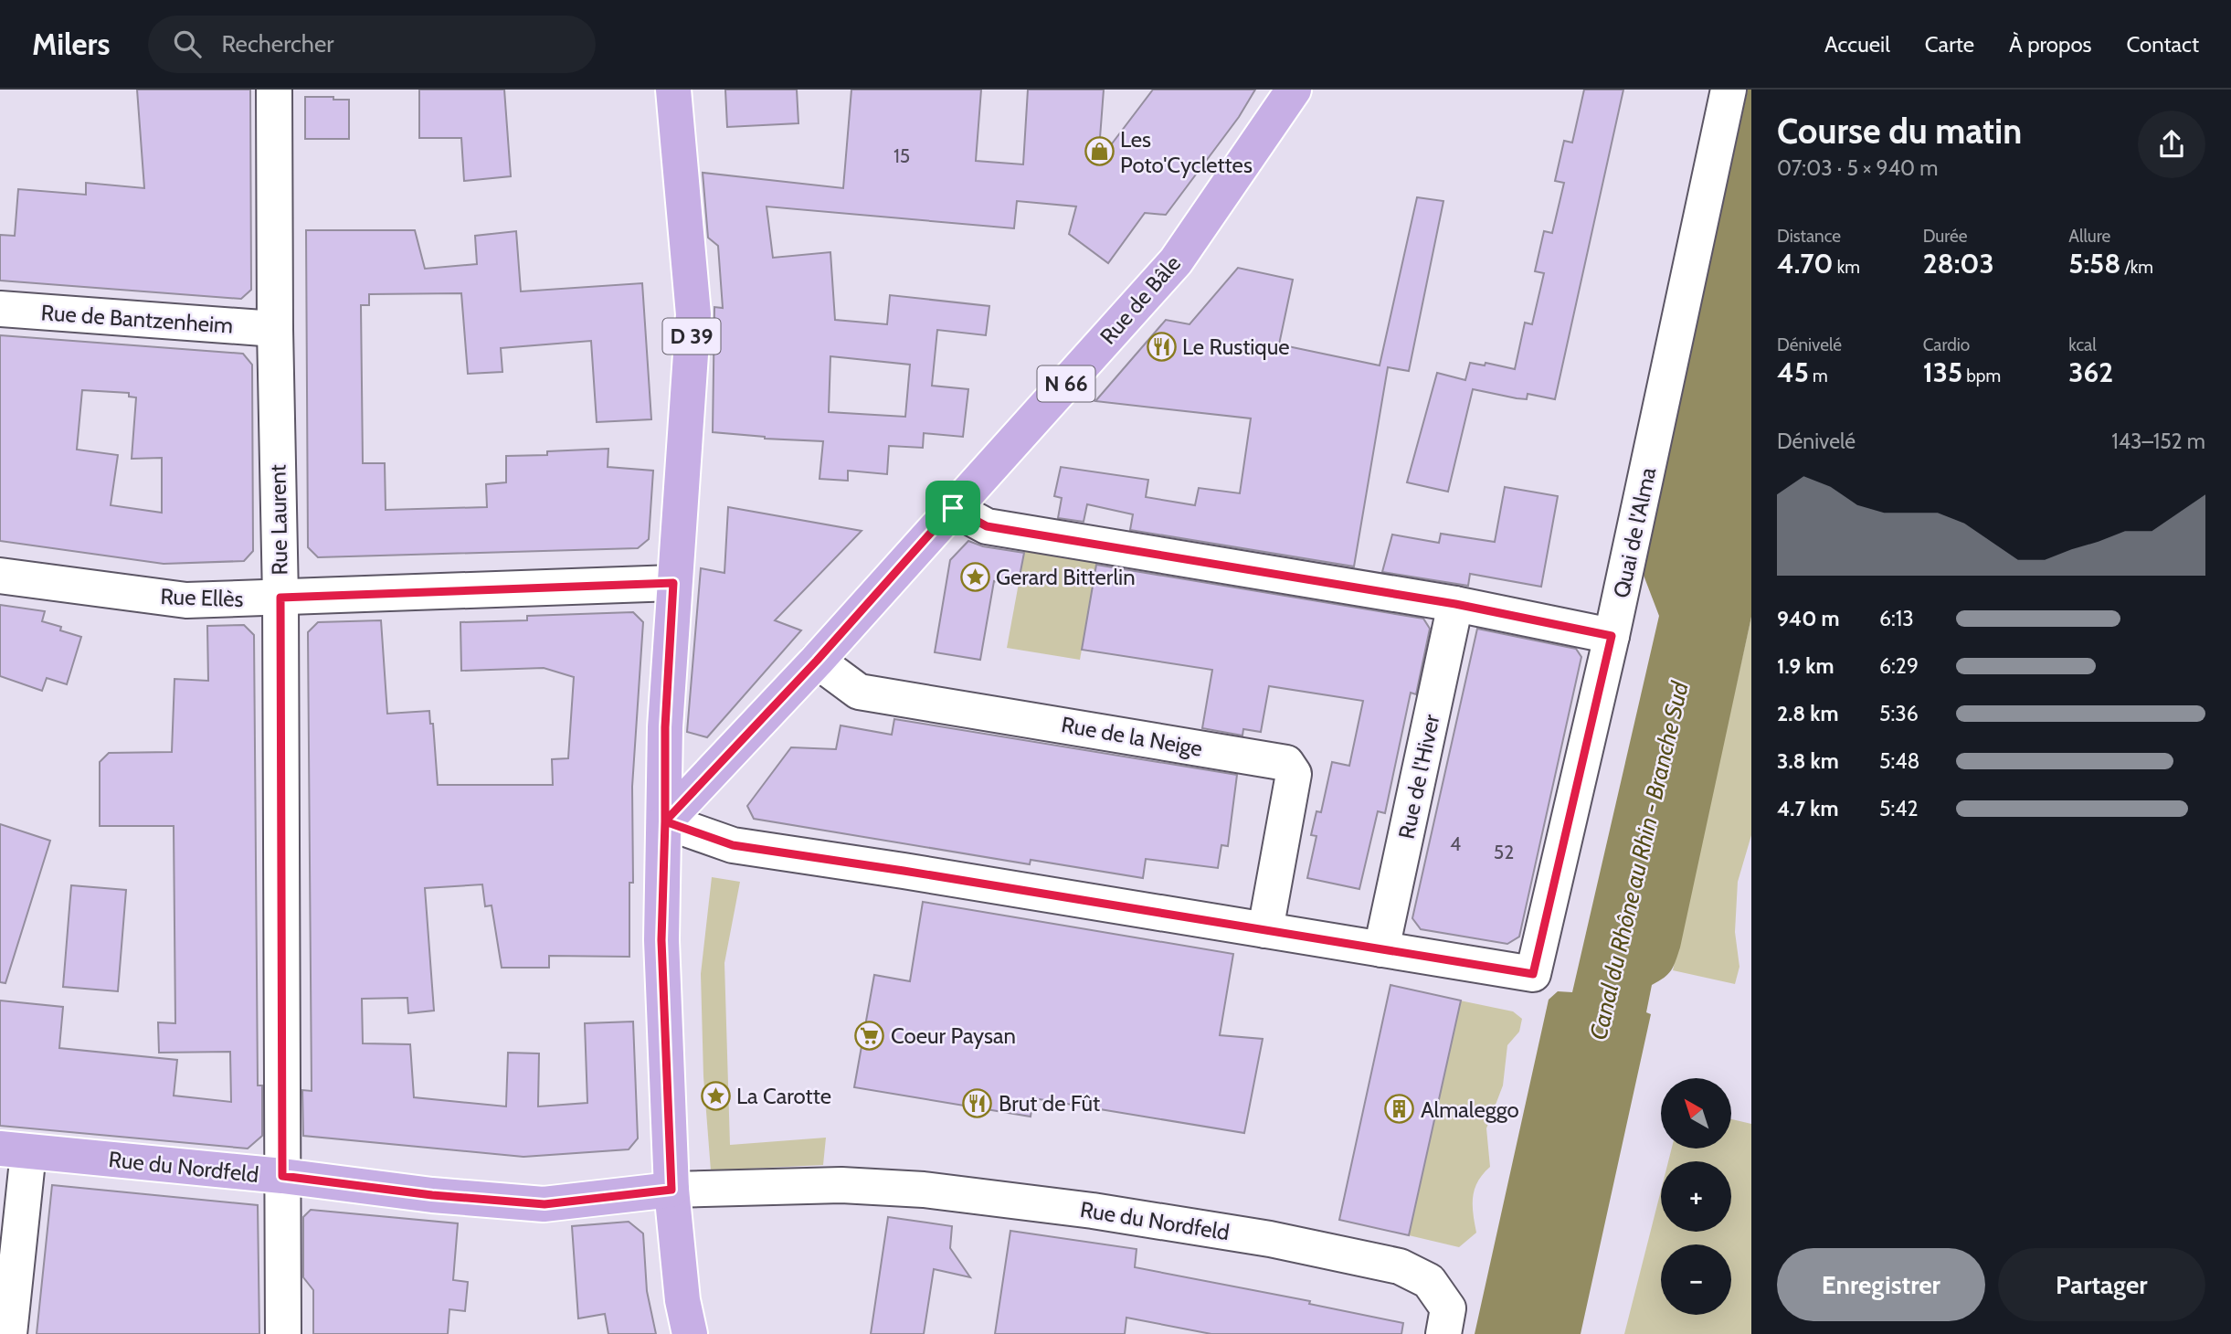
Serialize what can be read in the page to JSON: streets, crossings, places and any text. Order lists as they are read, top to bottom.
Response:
{
  "streets": {
    "main road": [
      "Rue de Bâle",
      "D 39",
      "N 66",
      "Rue du Nordfeld"
    ],
    "street": [
      "Rue de Bantzenheim",
      "Rue Laurent",
      "Quai de l'Alma",
      "Rue Ellès",
      "Rue de la Neige",
      "Rue de l'Hiver"
    ]
  },
  "crossings": [
    ["Rue de Bâle", "D 39"],
    ["Rue de Bâle", "Rue de la Neige"],
    ["Rue de Bantzenheim", "Rue Laurent"],
    ["D 39", "Rue Ellès"],
    ["Rue Laurent", "Rue Ellès"],
    ["Rue Laurent", "Rue du Nordfeld"],
    ["Quai de l'Alma", "Rue de l'Hiver"]
  ],
  "water": ["Canal du Rhône au Rhin - Branche Sud"],
  "places": {
    "shop": ["Les Poto'Cyclettes"],
    "restaurant": ["Le Rustique", "Brut de Fût"],
    "place": ["Gerard Bitterlin", "La Carotte"],
    "supermarket": ["Coeur Paysan"],
    "building": ["Almaleggo"]
  },
  "house_numbers": ["15", "4", "52"],
  "north": "top left",
  "page": {
    "header": "Milers",
    "search": "Rechercher",
    "nav": [
      "Accueil",
      "Carte",
      "À propos",
      "Contact"
    ],
    "heading": ["Course du matin", "07:03 · 5 × 940 m"],
    "stats": [
      ["Distance", "4.70 km"],
      ["Durée", "28:03"],
      ["Allure", "5:58 /km"],
      ["Dénivelé", "45 m"],
      ["Cardio", "135 bpm"],
      ["kcal", "362"]
    ],
    "chart": ["Dénivelé", "143–152 m"],
    "list": [
      {
        "name": "940 m",
        "note": "6:13"
      },
      {
        "name": "1.9 km",
        "note": "6:29"
      },
      {
        "name": "2.8 km",
        "note": "5:36"
      },
      {
        "name": "3.8 km",
        "note": "5:48"
      },
      {
        "name": "4.7 km",
        "note": "5:42"
      }
    ],
    "map_buttons": ["+", "−"],
    "buttons": ["Enregistrer", "Partager"]
  }
}
